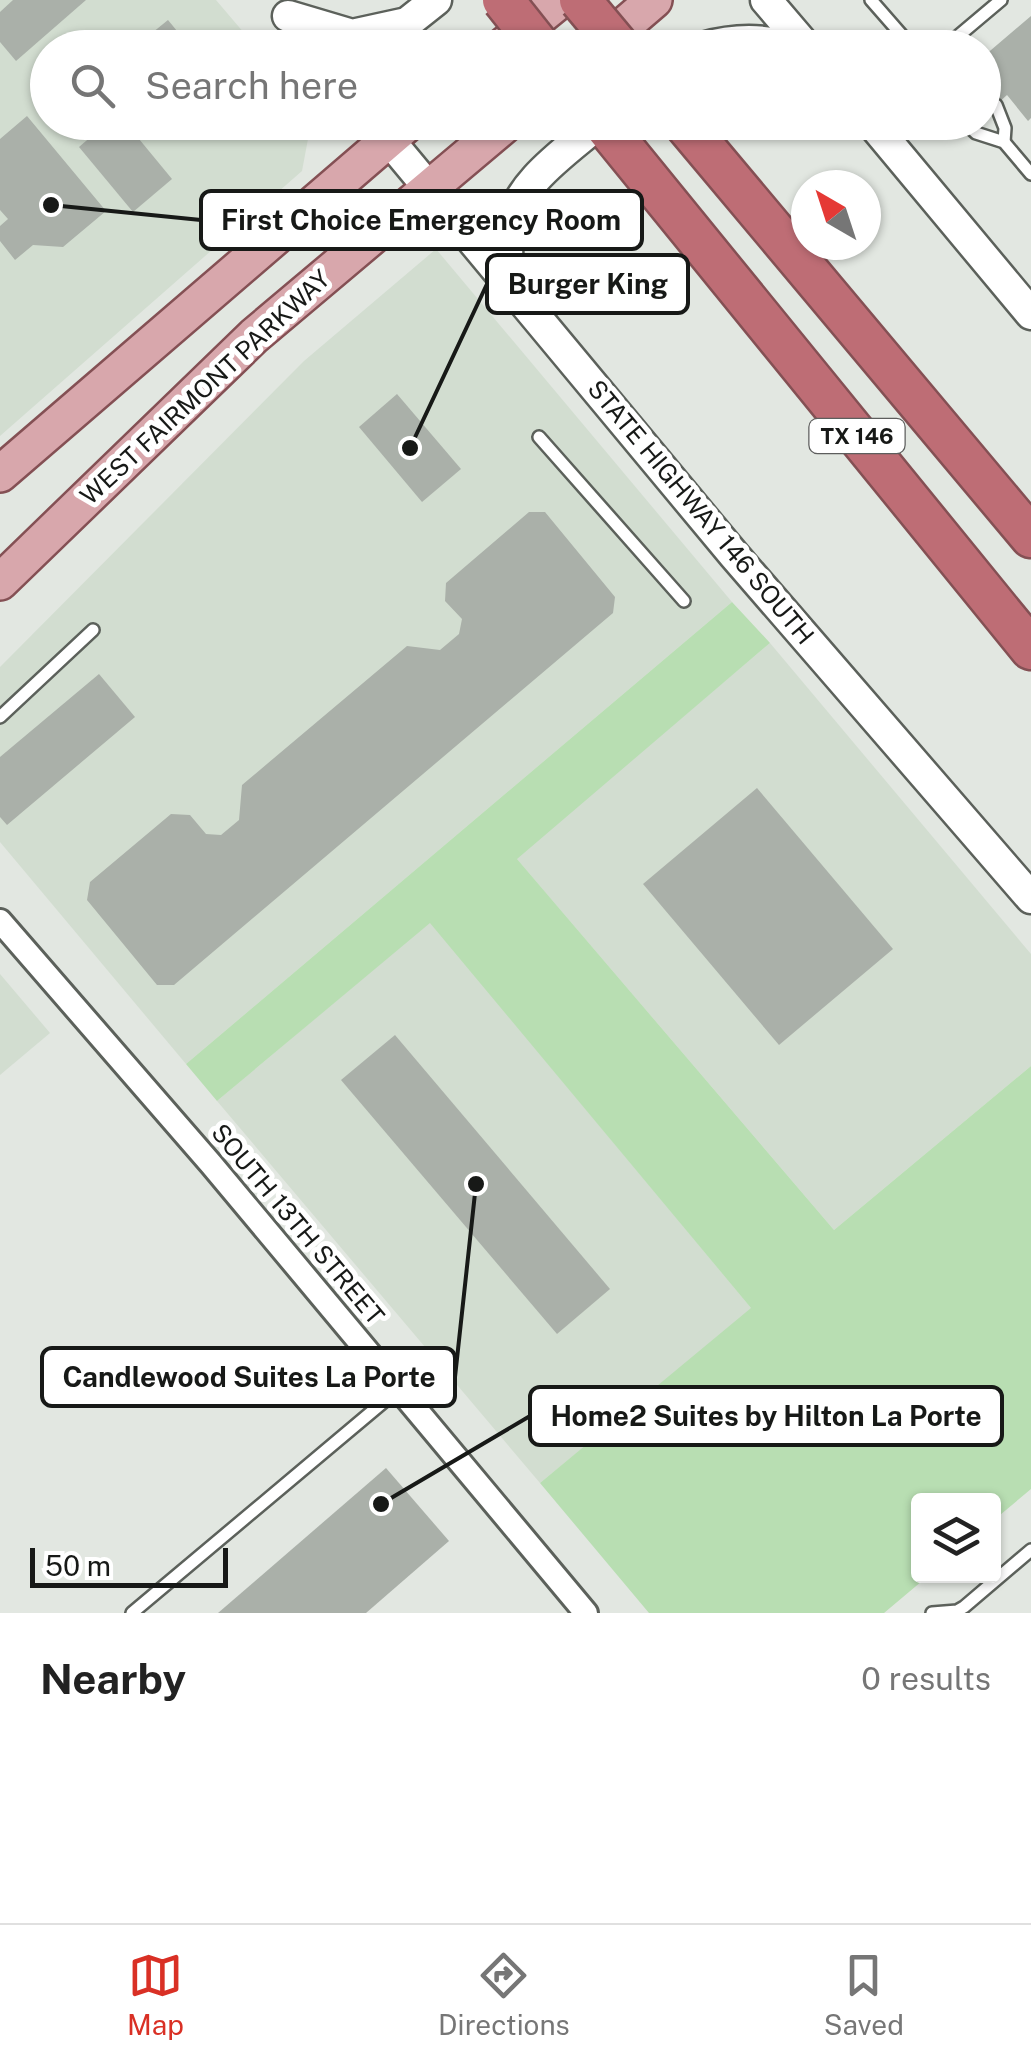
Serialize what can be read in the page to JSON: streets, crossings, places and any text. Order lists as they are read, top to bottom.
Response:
{
  "streets": {
    "highway": ["TX 146"],
    "main road": ["WEST FAIRMONT PARKWAY", "STATE HIGHWAY 146 SOUTH"],
    "street": ["SOUTH 13TH STREET"]
  },
  "crossings": [
    ["WEST FAIRMONT PARKWAY", "STATE HIGHWAY 146 SOUTH"]
  ],
  "places": [
    "First Choice Emergency Room",
    "Burger King",
    "Candlewood Suites La Porte",
    "Home2 Suites by Hilton La Porte"
  ],
  "scale_bar": "50 m",
  "north": "top left",
  "page": {
    "search": "Search here",
    "scale": "50 m",
    "heading": ["Nearby", "0 results"],
    "nav": ["Map", "Directions", "Saved"]
  }
}
